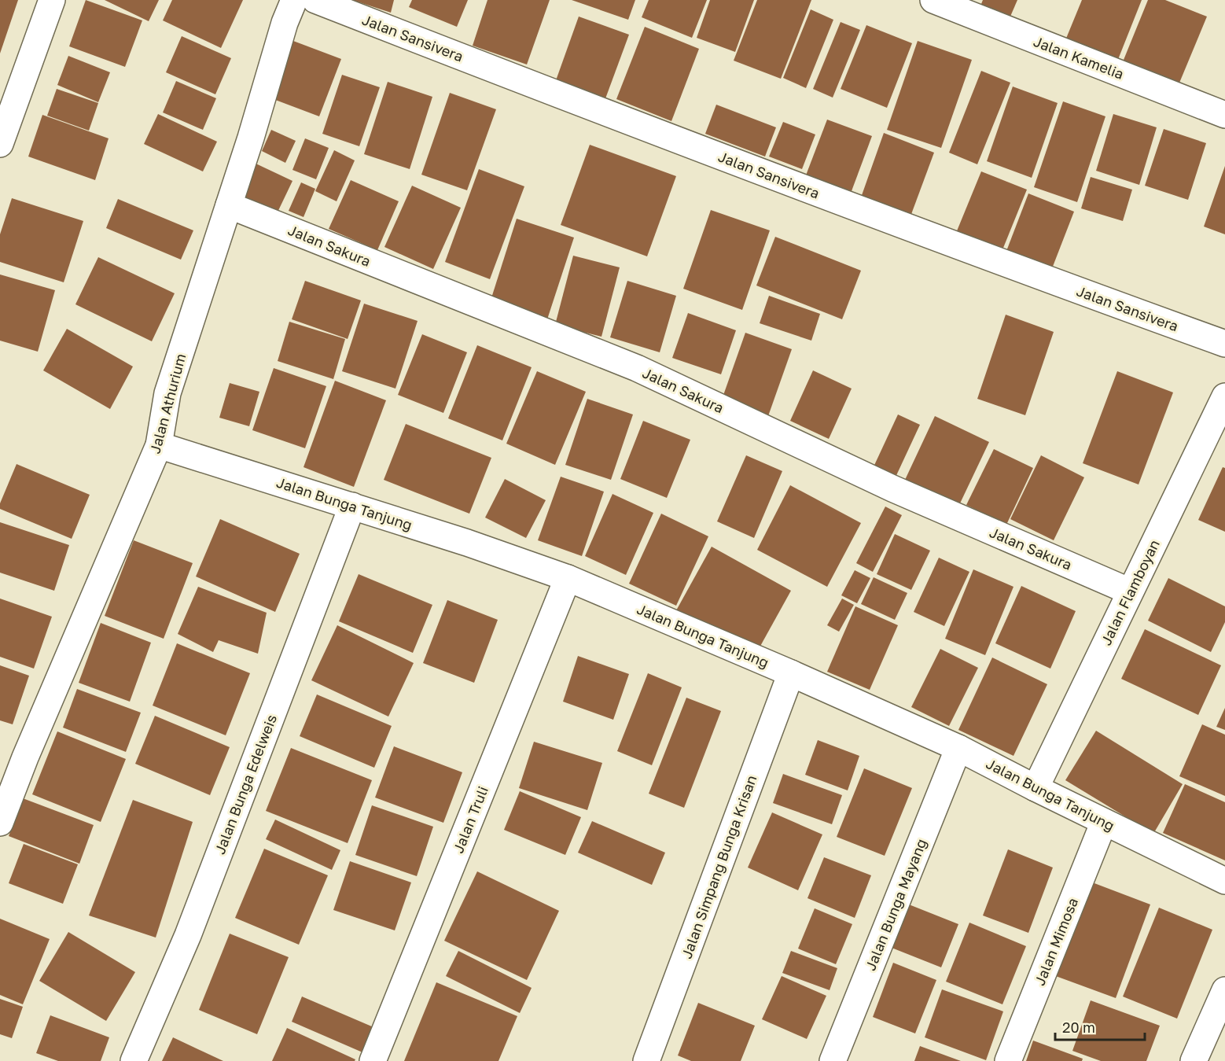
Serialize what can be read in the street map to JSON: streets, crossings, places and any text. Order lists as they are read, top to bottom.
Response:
{
  "streets": {
    "street": [
      "Jalan Sansivera",
      "Jalan Kamelia",
      "Jalan Sakura",
      "Jalan Athurium",
      "Jalan Bunga Tanjung",
      "Jalan Flamboyan",
      "Jalan Bunga Edelweis",
      "Jalan Truli",
      "Jalan Simpang Bunga Krisan",
      "Jalan Bunga Mayang",
      "Jalan Mimosa"
    ]
  },
  "crossings": [
    ["Jalan Sakura", "Jalan Athurium"],
    ["Jalan Sakura", "Jalan Flamboyan"],
    ["Jalan Athurium", "Jalan Bunga Tanjung"],
    ["Jalan Bunga Tanjung", "Jalan Flamboyan"],
    ["Jalan Bunga Tanjung", "Jalan Bunga Edelweis"],
    ["Jalan Bunga Tanjung", "Jalan Truli"],
    ["Jalan Bunga Tanjung", "Jalan Simpang Bunga Krisan"],
    ["Jalan Bunga Tanjung", "Jalan Bunga Mayang"],
    ["Jalan Bunga Tanjung", "Jalan Mimosa"]
  ],
  "scale_bar": "20 m"
}
